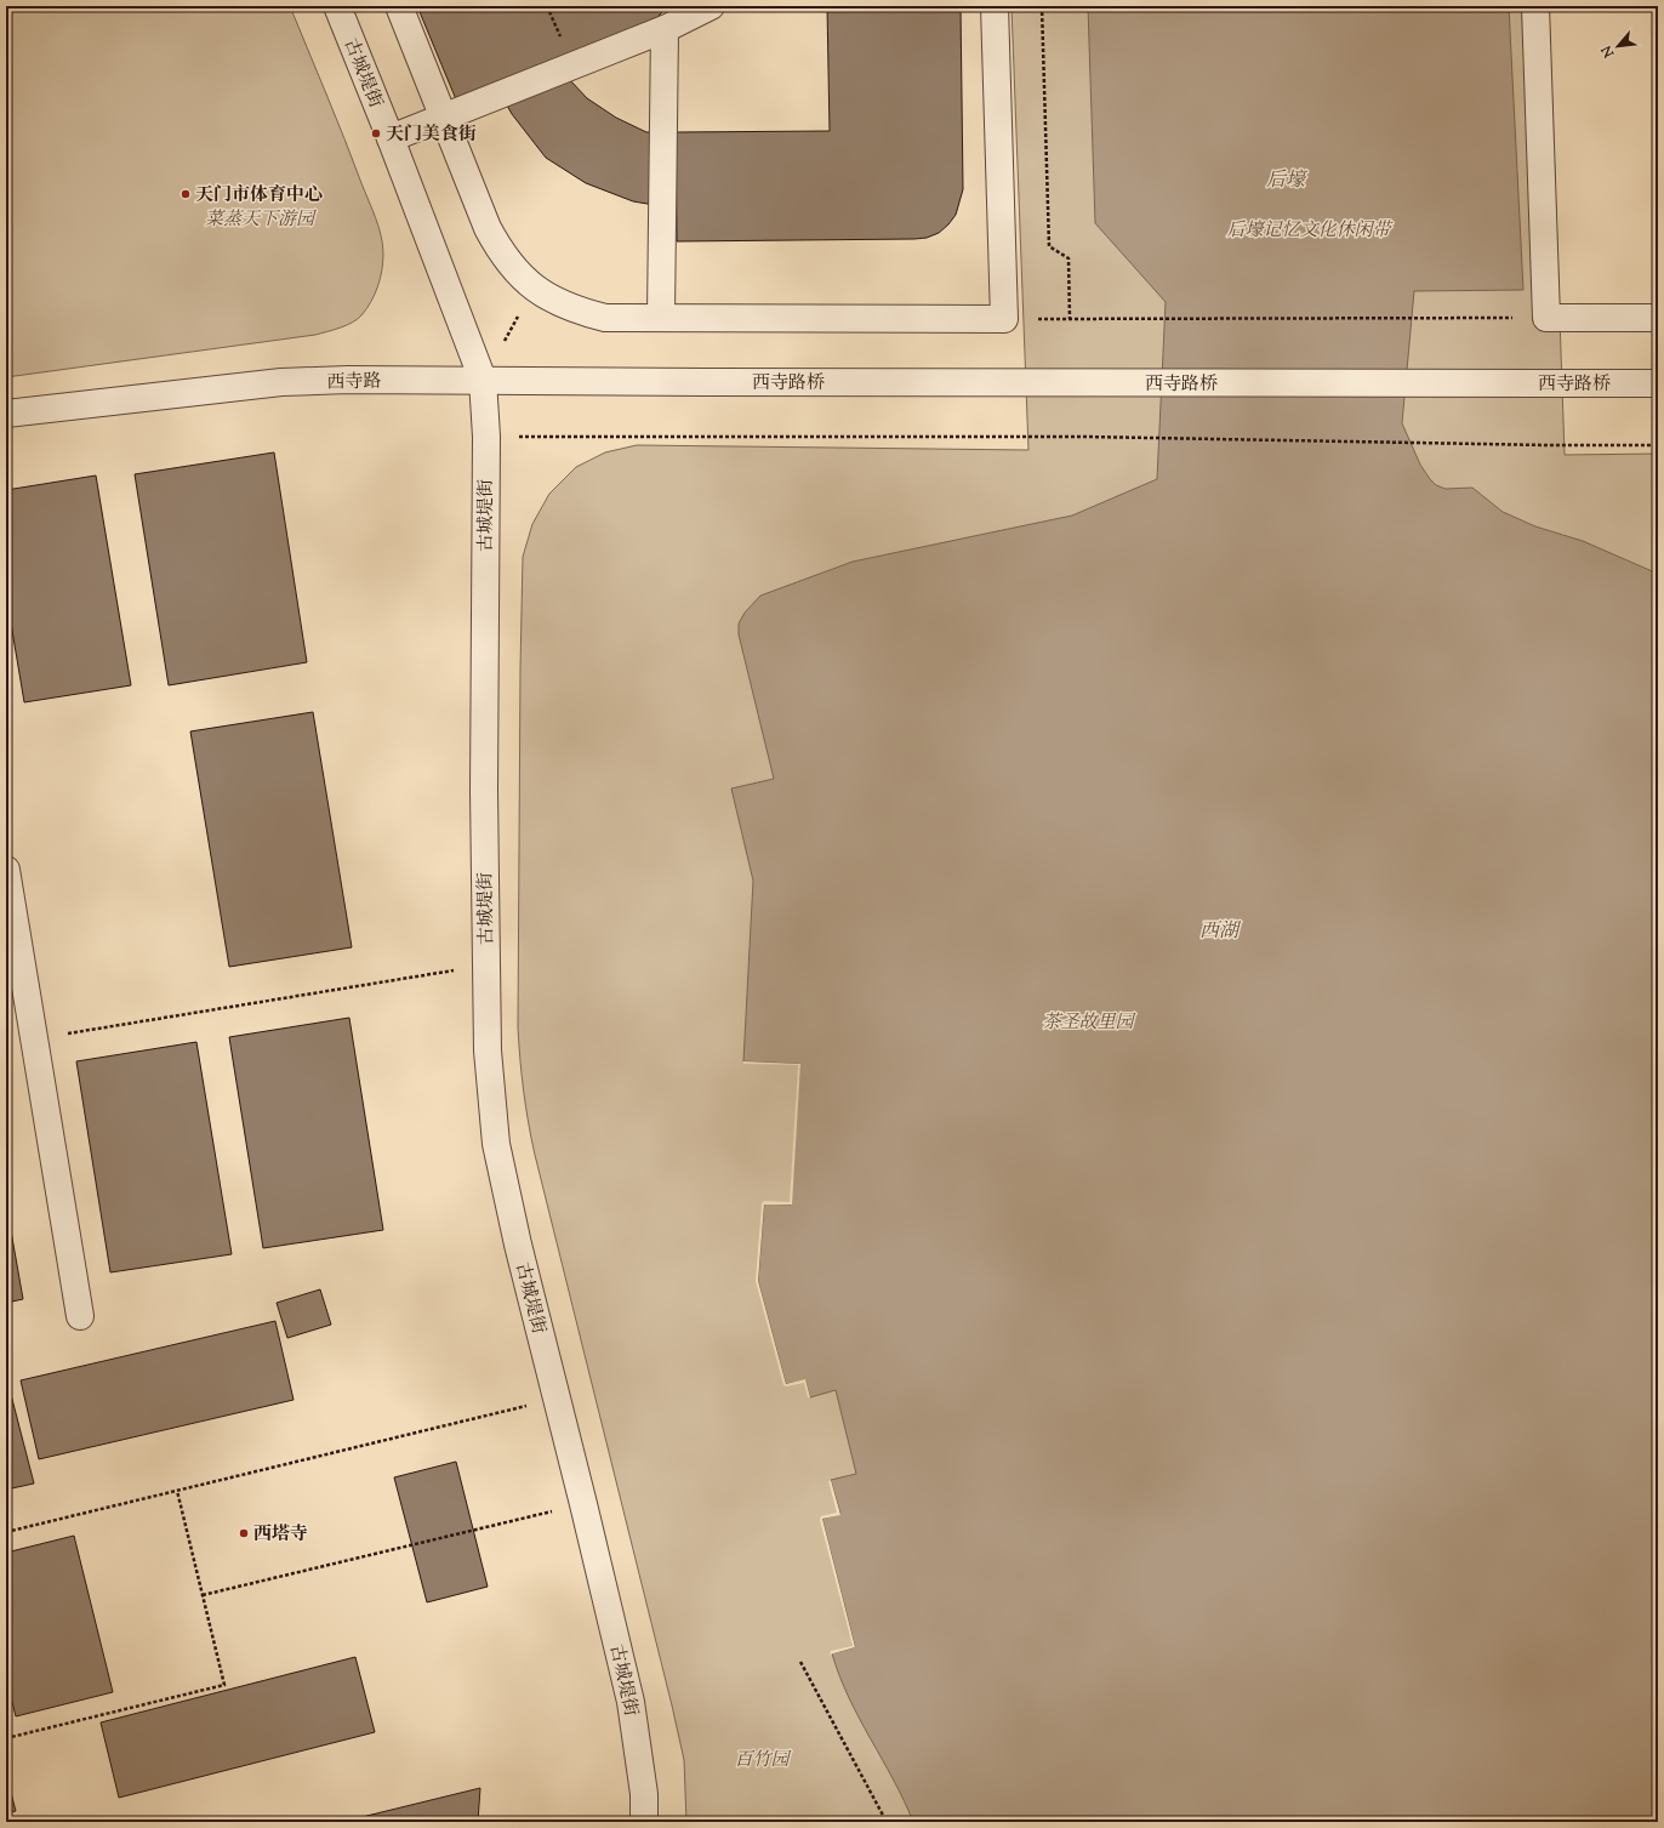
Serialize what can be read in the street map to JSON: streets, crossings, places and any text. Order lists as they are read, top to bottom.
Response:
{
  "streets": {
    "street": ["古城堤街", "西寺路", "西寺路桥"]
  },
  "crossings": [
    ["古城堤街", "西寺路"],
    ["西寺路", "西寺路桥"]
  ],
  "water": ["后壕", "西湖"],
  "parks": [
    "菜蒸天下游园",
    "后壕记忆文化休闲带",
    "茶圣故里园",
    "百竹园"
  ],
  "places": ["天门美食街", "天门市体育中心", "西塔寺"],
  "north": "bottom left"
}
